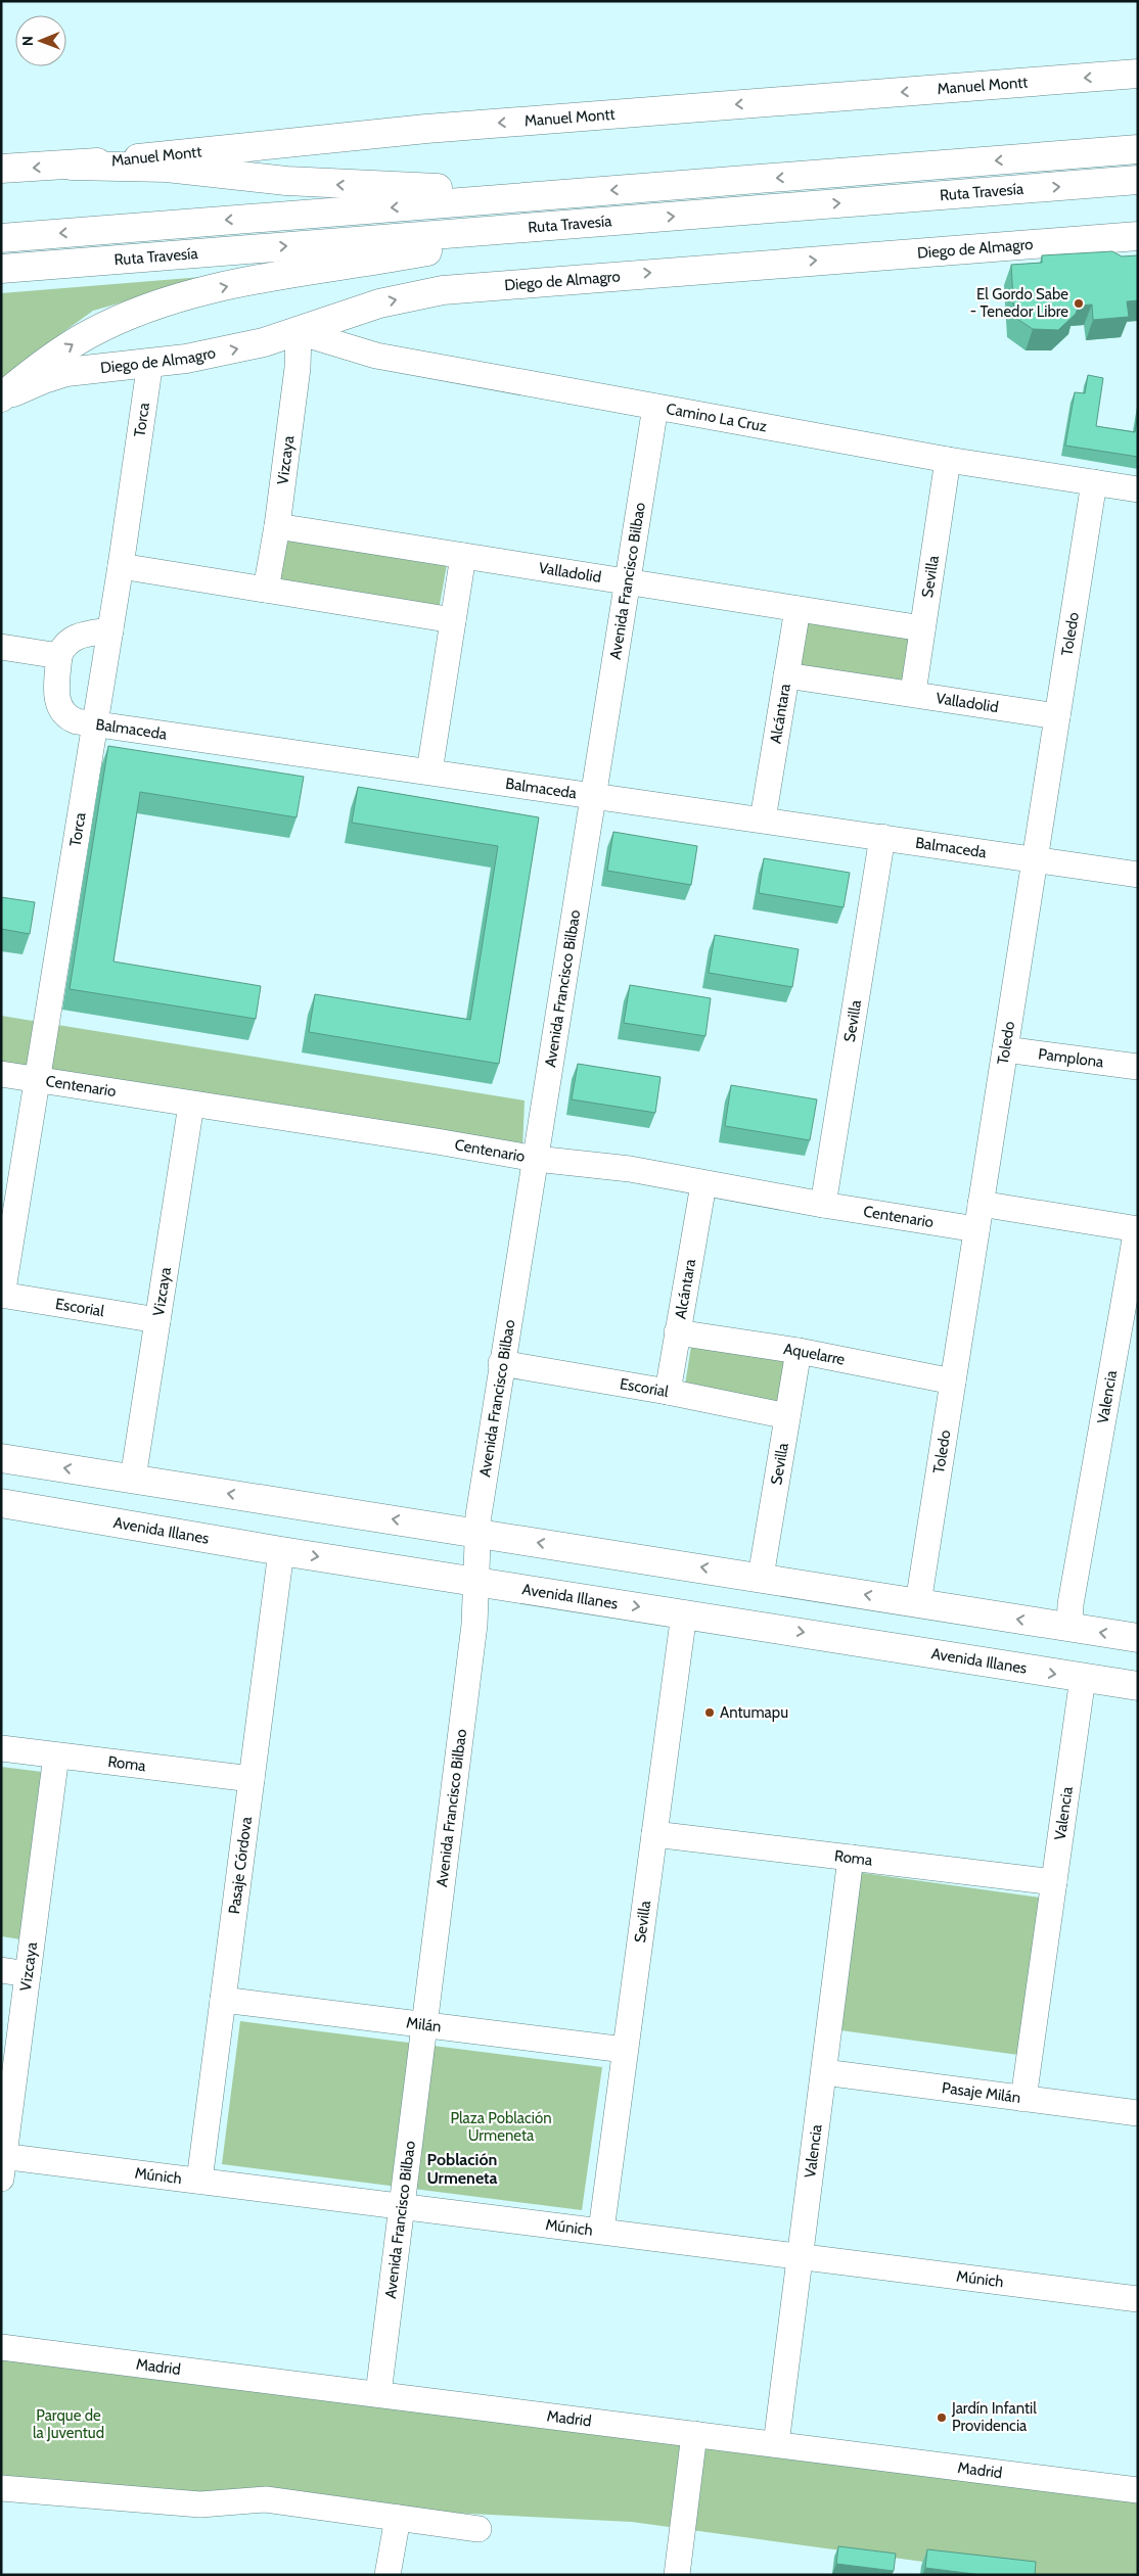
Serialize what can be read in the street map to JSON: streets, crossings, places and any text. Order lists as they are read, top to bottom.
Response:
{
  "streets": {
    "main road": [
      "Manuel Montt",
      "Ruta Travesía",
      "Diego de Almagro",
      "Avenida Illanes"
    ],
    "street": [
      "Camino La Cruz",
      "Torca",
      "Vizcaya",
      "Valladolid",
      "Sevilla",
      "Avenida Francisco Bilbao",
      "Toledo",
      "Alcántara",
      "Balmaceda",
      "Pamplona",
      "Centenario",
      "Escorial",
      "Aquelarre",
      "Valencia",
      "Roma",
      "Pasaje Córdova",
      "Milán",
      "Pasaje Milán",
      "Múnich",
      "Madrid"
    ]
  },
  "crossings": [
    ["Diego de Almagro", "Camino La Cruz"],
    ["Diego de Almagro", "Torca"],
    ["Diego de Almagro", "Vizcaya"],
    ["Camino La Cruz", "Vizcaya"],
    ["Camino La Cruz", "Sevilla"],
    ["Camino La Cruz", "Avenida Francisco Bilbao"],
    ["Camino La Cruz", "Toledo"],
    ["Torca", "Balmaceda"],
    ["Torca", "Centenario"],
    ["Torca", "Escorial"],
    ["Vizcaya", "Valladolid"],
    ["Vizcaya", "Centenario"],
    ["Vizcaya", "Escorial"],
    ["Vizcaya", "Roma"],
    ["Vizcaya", "Múnich"],
    ["Valladolid", "Sevilla"],
    ["Valladolid", "Avenida Francisco Bilbao"],
    ["Valladolid", "Toledo"],
    ["Valladolid", "Alcántara"],
    ["Sevilla", "Balmaceda"],
    ["Sevilla", "Centenario"],
    ["Sevilla", "Escorial"],
    ["Sevilla", "Aquelarre"],
    ["Sevilla", "Avenida Illanes"],
    ["Sevilla", "Roma"],
    ["Sevilla", "Milán"],
    ["Sevilla", "Múnich"],
    ["Avenida Francisco Bilbao", "Balmaceda"],
    ["Avenida Francisco Bilbao", "Centenario"],
    ["Avenida Francisco Bilbao", "Escorial"],
    ["Avenida Francisco Bilbao", "Avenida Illanes"],
    ["Avenida Francisco Bilbao", "Milán"],
    ["Avenida Francisco Bilbao", "Múnich"],
    ["Avenida Francisco Bilbao", "Madrid"],
    ["Toledo", "Balmaceda"],
    ["Toledo", "Pamplona"],
    ["Toledo", "Centenario"],
    ["Toledo", "Aquelarre"],
    ["Alcántara", "Balmaceda"],
    ["Alcántara", "Centenario"],
    ["Alcántara", "Escorial"],
    ["Alcántara", "Aquelarre"],
    ["Valencia", "Avenida Illanes"],
    ["Valencia", "Roma"],
    ["Valencia", "Pasaje Milán"],
    ["Valencia", "Múnich"],
    ["Valencia", "Madrid"],
    ["Avenida Illanes", "Pasaje Córdova"],
    ["Roma", "Pasaje Córdova"],
    ["Pasaje Córdova", "Milán"],
    ["Pasaje Córdova", "Múnich"]
  ],
  "districts": ["Población Urmeneta"],
  "parks": ["Plaza Población Urmeneta", "Parque de la Juventud"],
  "places": ["El Gordo Sabe - Tenedor Libre", "Antumapu", "Jardín Infantil Providencia"],
  "north": "left"
}
